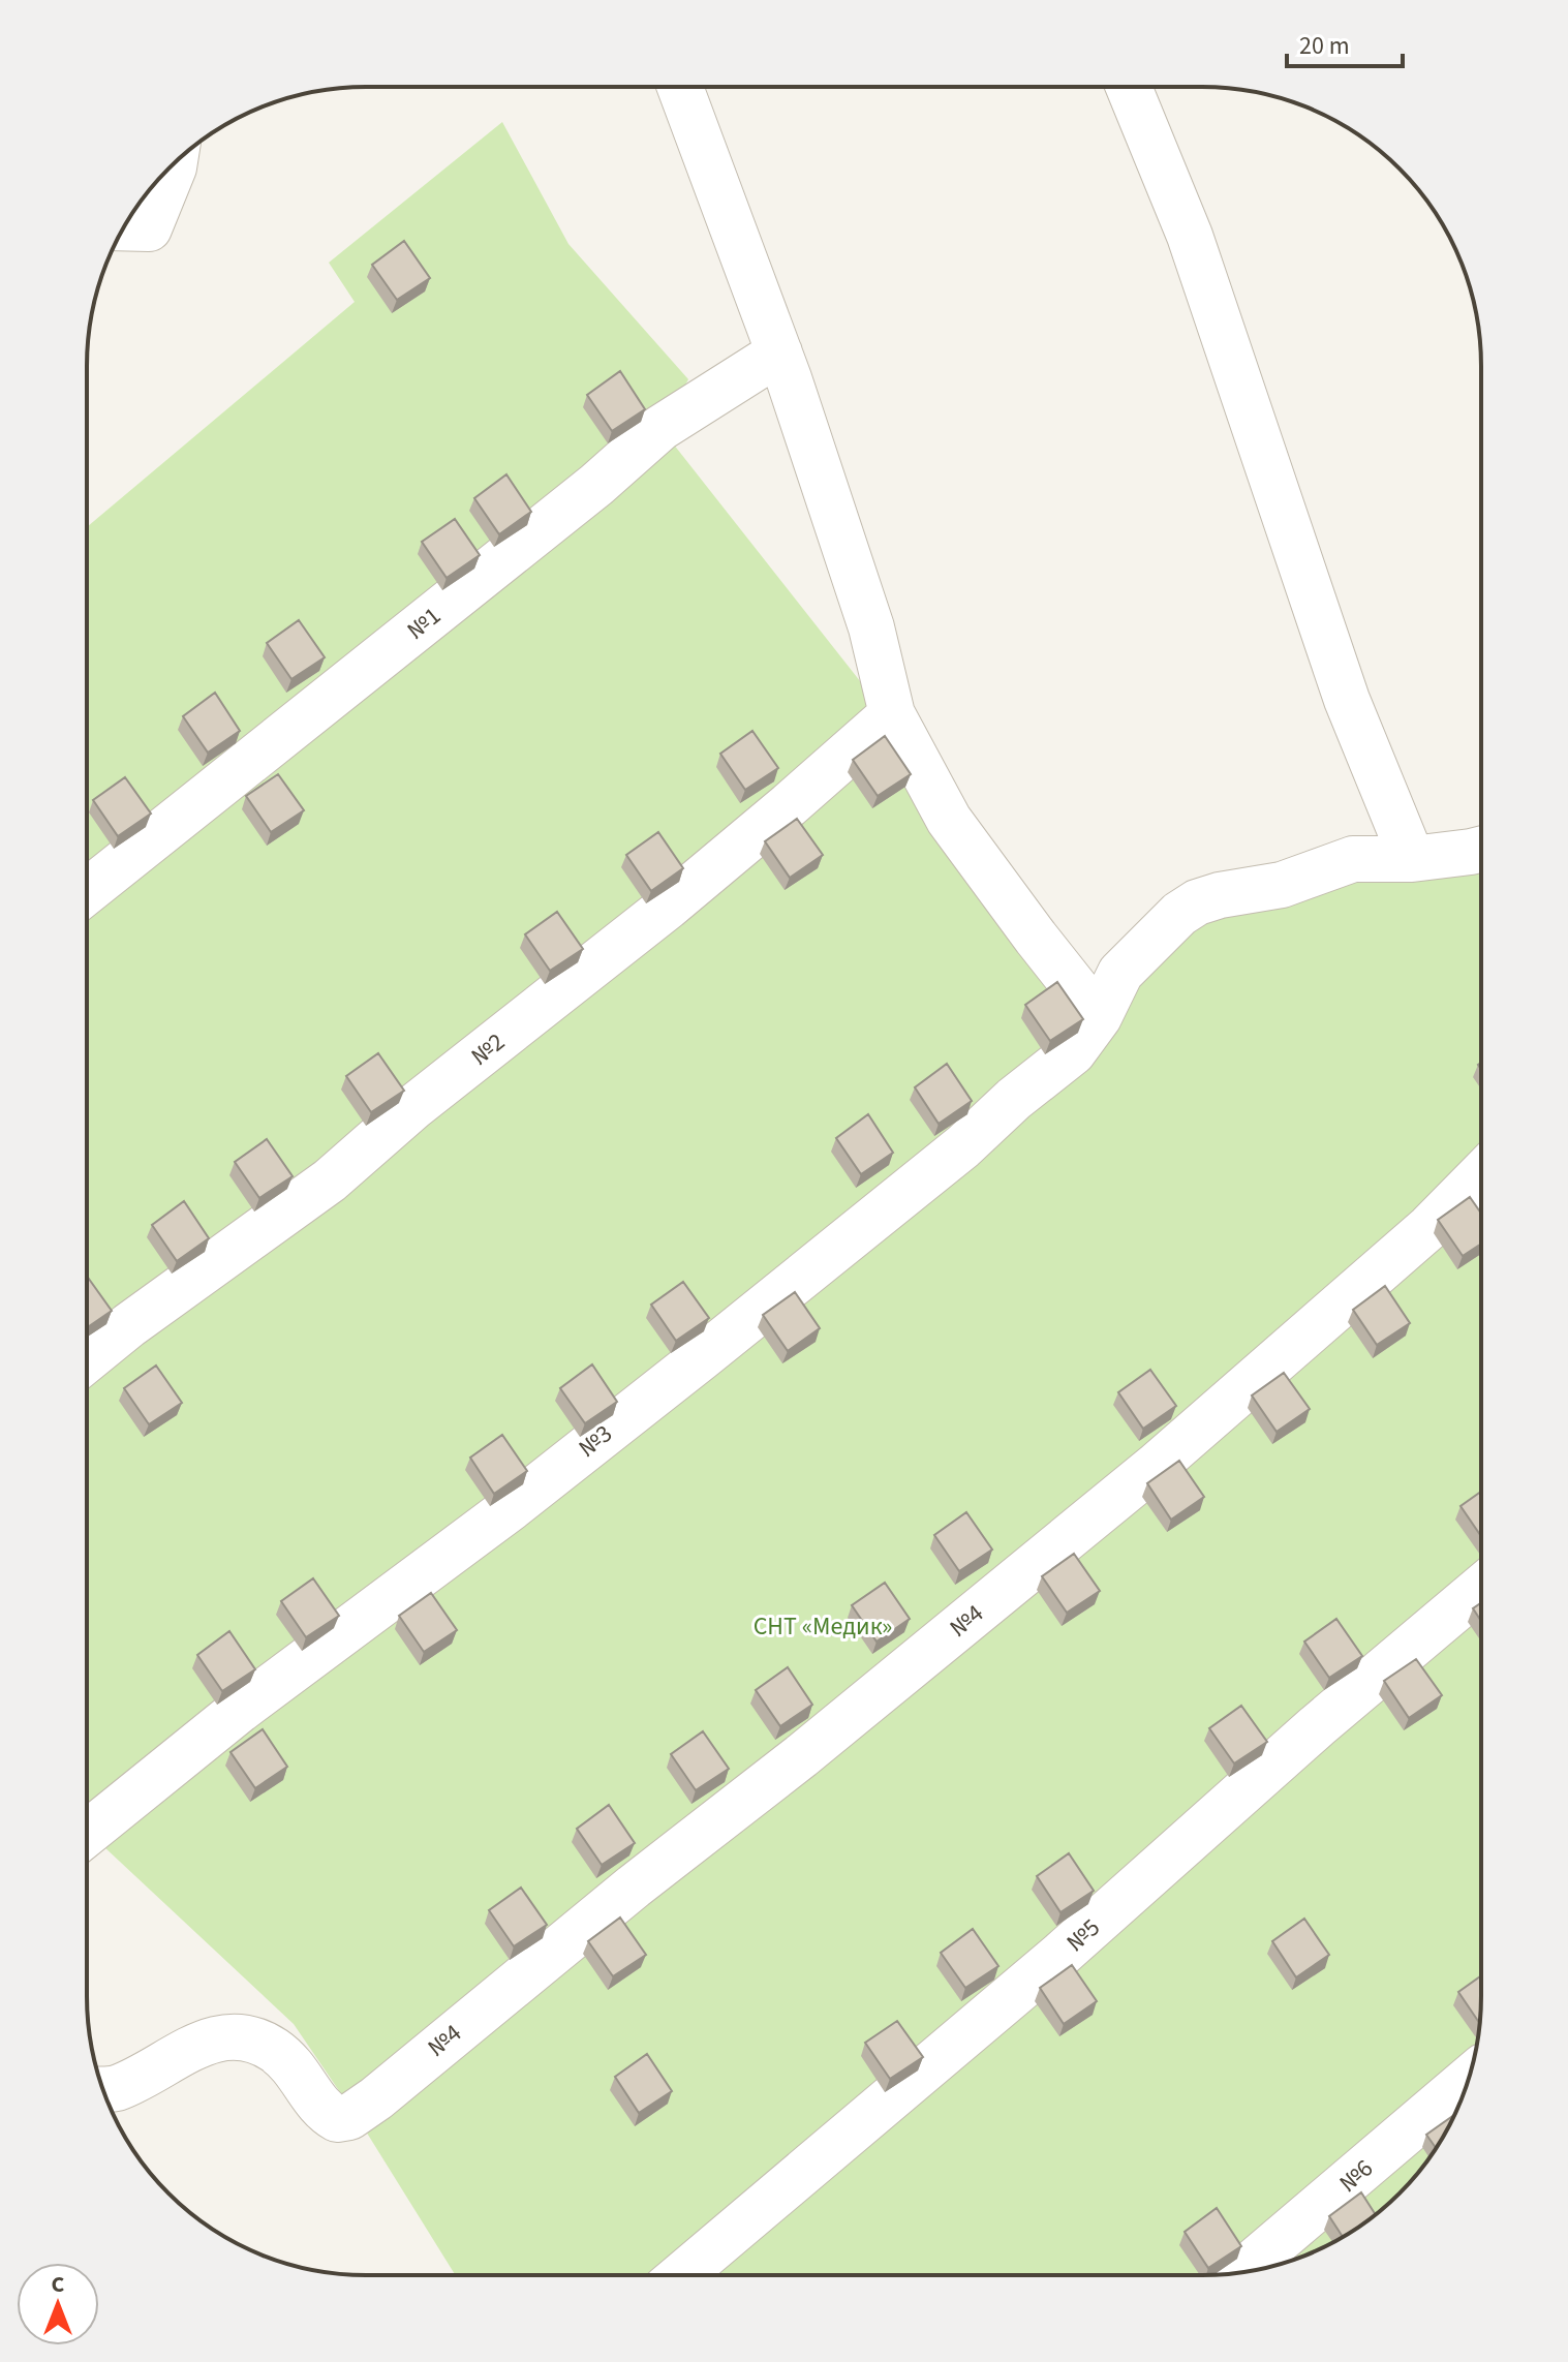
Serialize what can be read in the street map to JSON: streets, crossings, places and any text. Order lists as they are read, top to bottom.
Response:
{
  "streets": {
    "street": [
      "№1",
      "№2",
      "№3",
      "№4",
      "№5",
      "№6"
    ]
  },
  "parks": ["СНТ «Медик»"],
  "scale_bar": "20 m",
  "north": "top"
}
